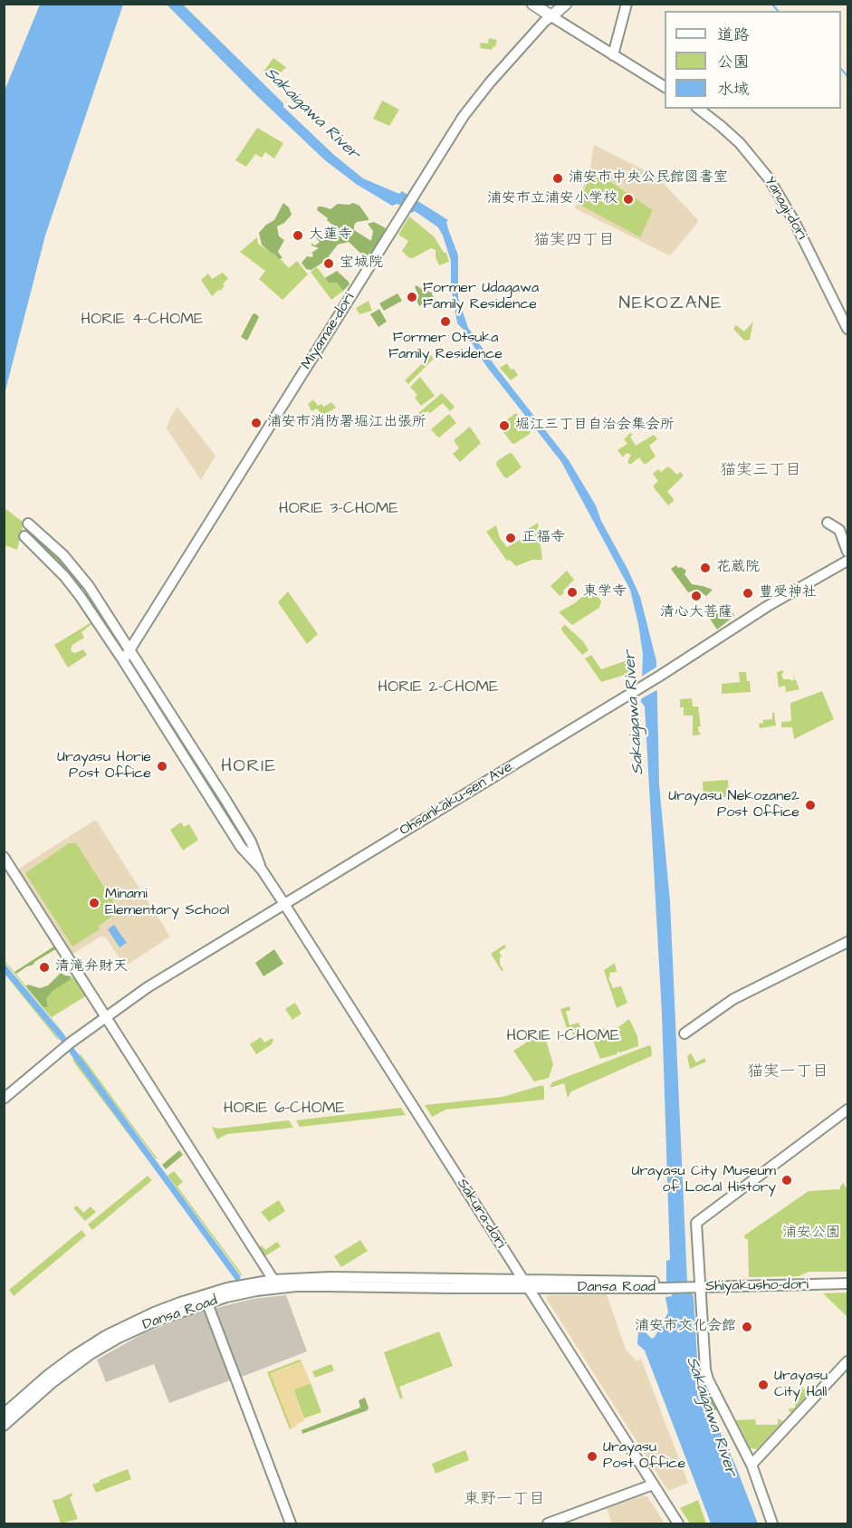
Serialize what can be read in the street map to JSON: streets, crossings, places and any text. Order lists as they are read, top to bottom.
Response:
{
  "streets": {
    "street": [
      "Yanagi-dori",
      "Miyamae-dori",
      "Ohsankaku-sen Ave.",
      "Sakura-dori",
      "Shiyakusho-dori",
      "Dansa Road"
    ]
  },
  "crossings": [
    ["Ohsankaku-sen Ave.", "Sakura-dori"],
    ["Sakura-dori", "Dansa Road"],
    ["Shiyakusho-dori", "Dansa Road"]
  ],
  "districts": [
    "猫実四丁目",
    "NEKOZANE",
    "HORIE 4-CHOME",
    "猫実三丁目",
    "HORIE 3-CHOME",
    "HORIE 2-CHOME",
    "HORIE",
    "HORIE 1-CHOME",
    "猫実一丁目",
    "HORIE 6-CHOME",
    "東野一丁目"
  ],
  "water": ["Sakaigawa River"],
  "parks": ["浦安公園"],
  "places": [
    "浦安市中央公民館図書室",
    "浦安市立浦安小学校",
    "大蓮寺",
    "宝城院",
    "Former Udagawa Family Residence",
    "Former Otsuka Family Residence",
    "浦安市消防署堀江出張所",
    "堀江三丁目自治会集会所",
    "正福寺",
    "花蔵院",
    "東学寺",
    "豊受神社",
    "清心大菩薩",
    "Urayasu Horie Post Office",
    "Urayasu Nekozane2 Post Office",
    "Minami Elementary School",
    "清滝弁財天",
    "Urayasu City Museum of Local History",
    "浦安市文化会館",
    "Urayasu City Hall",
    "Urayasu Post Office"
  ],
  "legend": ["道路", "公園", "水域"]
}
